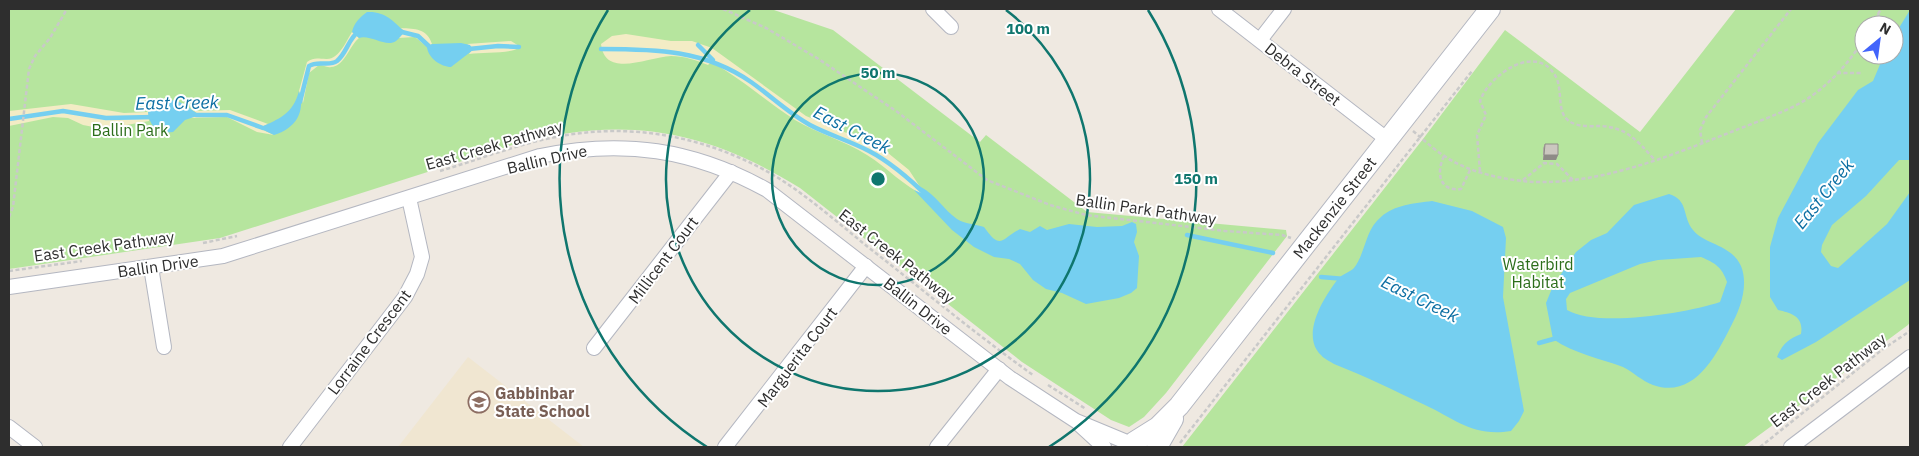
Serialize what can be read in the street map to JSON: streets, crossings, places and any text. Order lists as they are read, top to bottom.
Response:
{
  "streets": {
    "main road": ["Mackenzie Street"],
    "street": [
      "Debra Street",
      "Ballin Drive",
      "Millicent Court",
      "Lorraine Crescent",
      "Marguerita Court"
    ],
    "path": ["East Creek Pathway", "Ballin Park Pathway"]
  },
  "crossings": [
    ["Debra Street", "Mackenzie Street"],
    ["Ballin Drive", "Mackenzie Street"],
    ["Ballin Drive", "Millicent Court"],
    ["Ballin Drive", "Lorraine Crescent"],
    ["Ballin Drive", "Marguerita Court"]
  ],
  "water": ["East Creek"],
  "parks": ["Ballin Park", "Waterbird Habitat"],
  "places": {
    "school or university": ["Gabbinbar State School"]
  },
  "north": "top right",
  "rings": ["100 m", "50 m", "150 m"]
}
